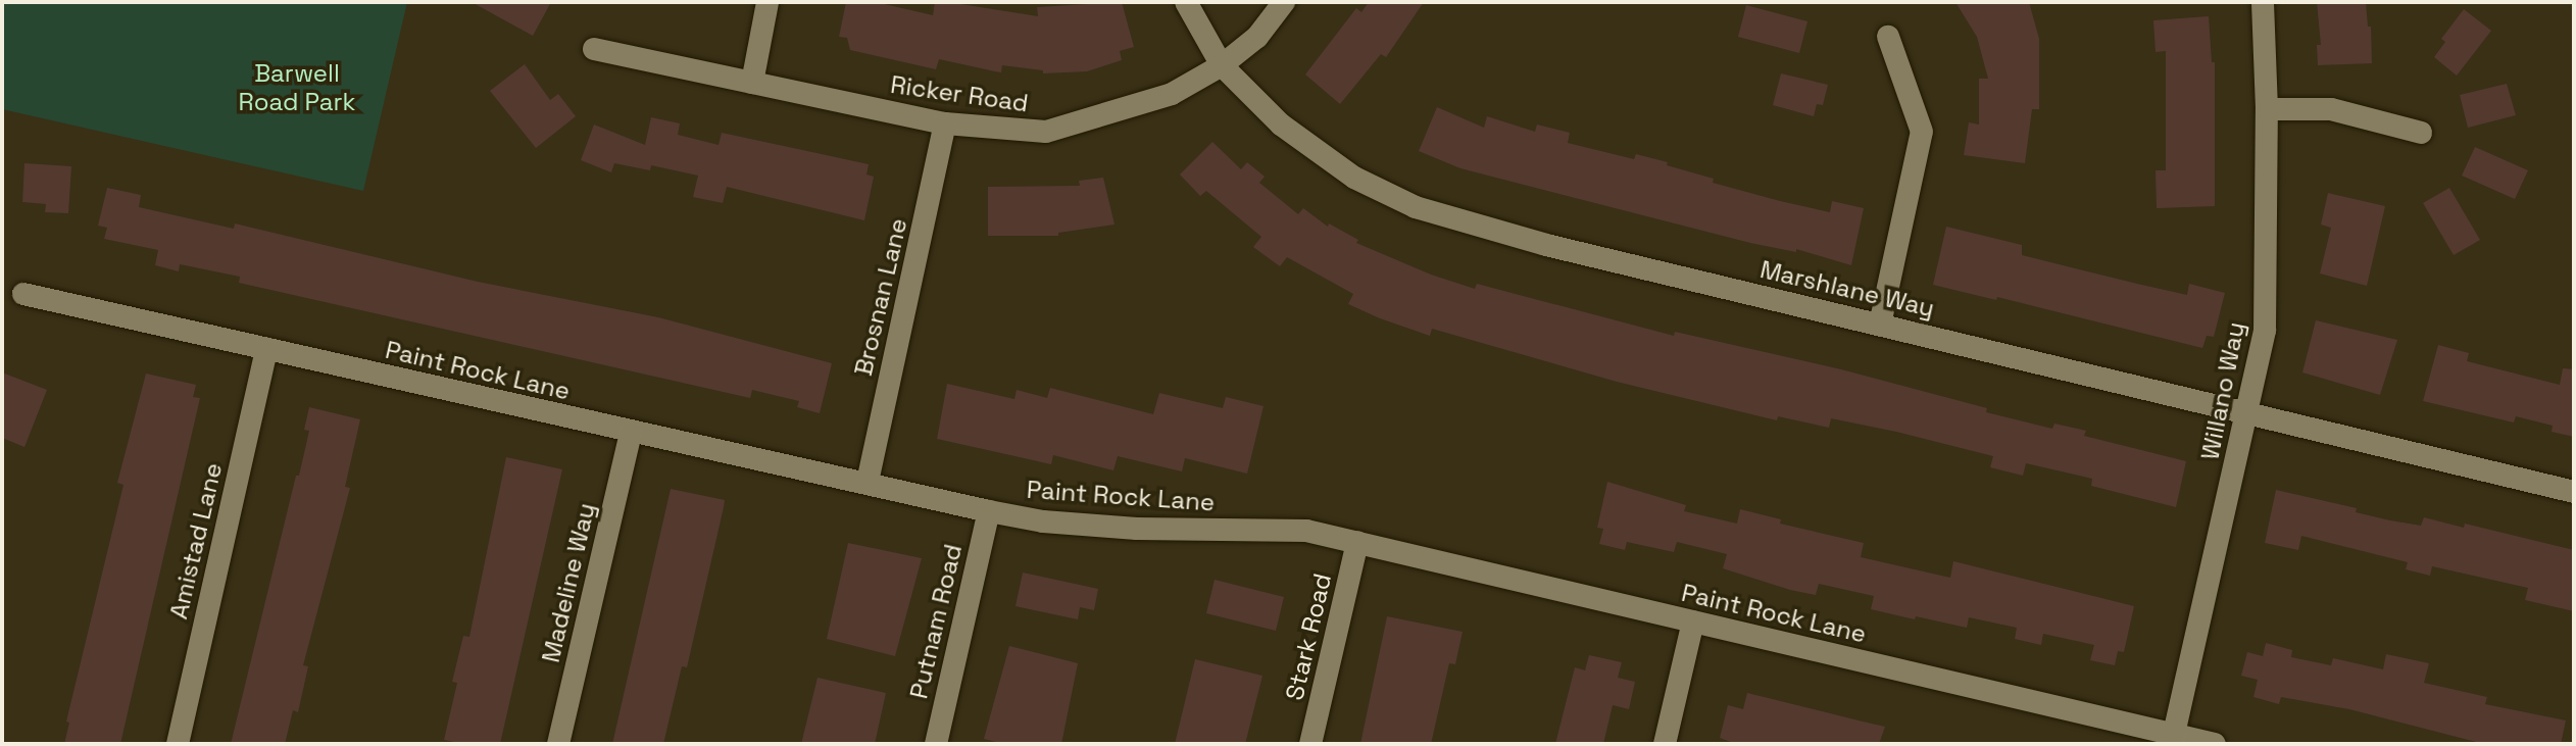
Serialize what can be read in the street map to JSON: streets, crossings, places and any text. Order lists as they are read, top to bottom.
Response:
{
  "streets": {
    "street": [
      "Ricker Road",
      "Marshlane Way",
      "Brosnan Lane",
      "Paint Rock Lane",
      "Willano Way",
      "Amistad Lane",
      "Madeline Way",
      "Putnam Road",
      "Stark Road"
    ]
  },
  "crossings": [
    ["Ricker Road", "Marshlane Way"],
    ["Ricker Road", "Brosnan Lane"],
    ["Marshlane Way", "Willano Way"],
    ["Brosnan Lane", "Paint Rock Lane"],
    ["Paint Rock Lane", "Willano Way"],
    ["Paint Rock Lane", "Amistad Lane"],
    ["Paint Rock Lane", "Madeline Way"],
    ["Paint Rock Lane", "Putnam Road"],
    ["Paint Rock Lane", "Stark Road"]
  ],
  "parks": ["Barwell Road Park"]
}
